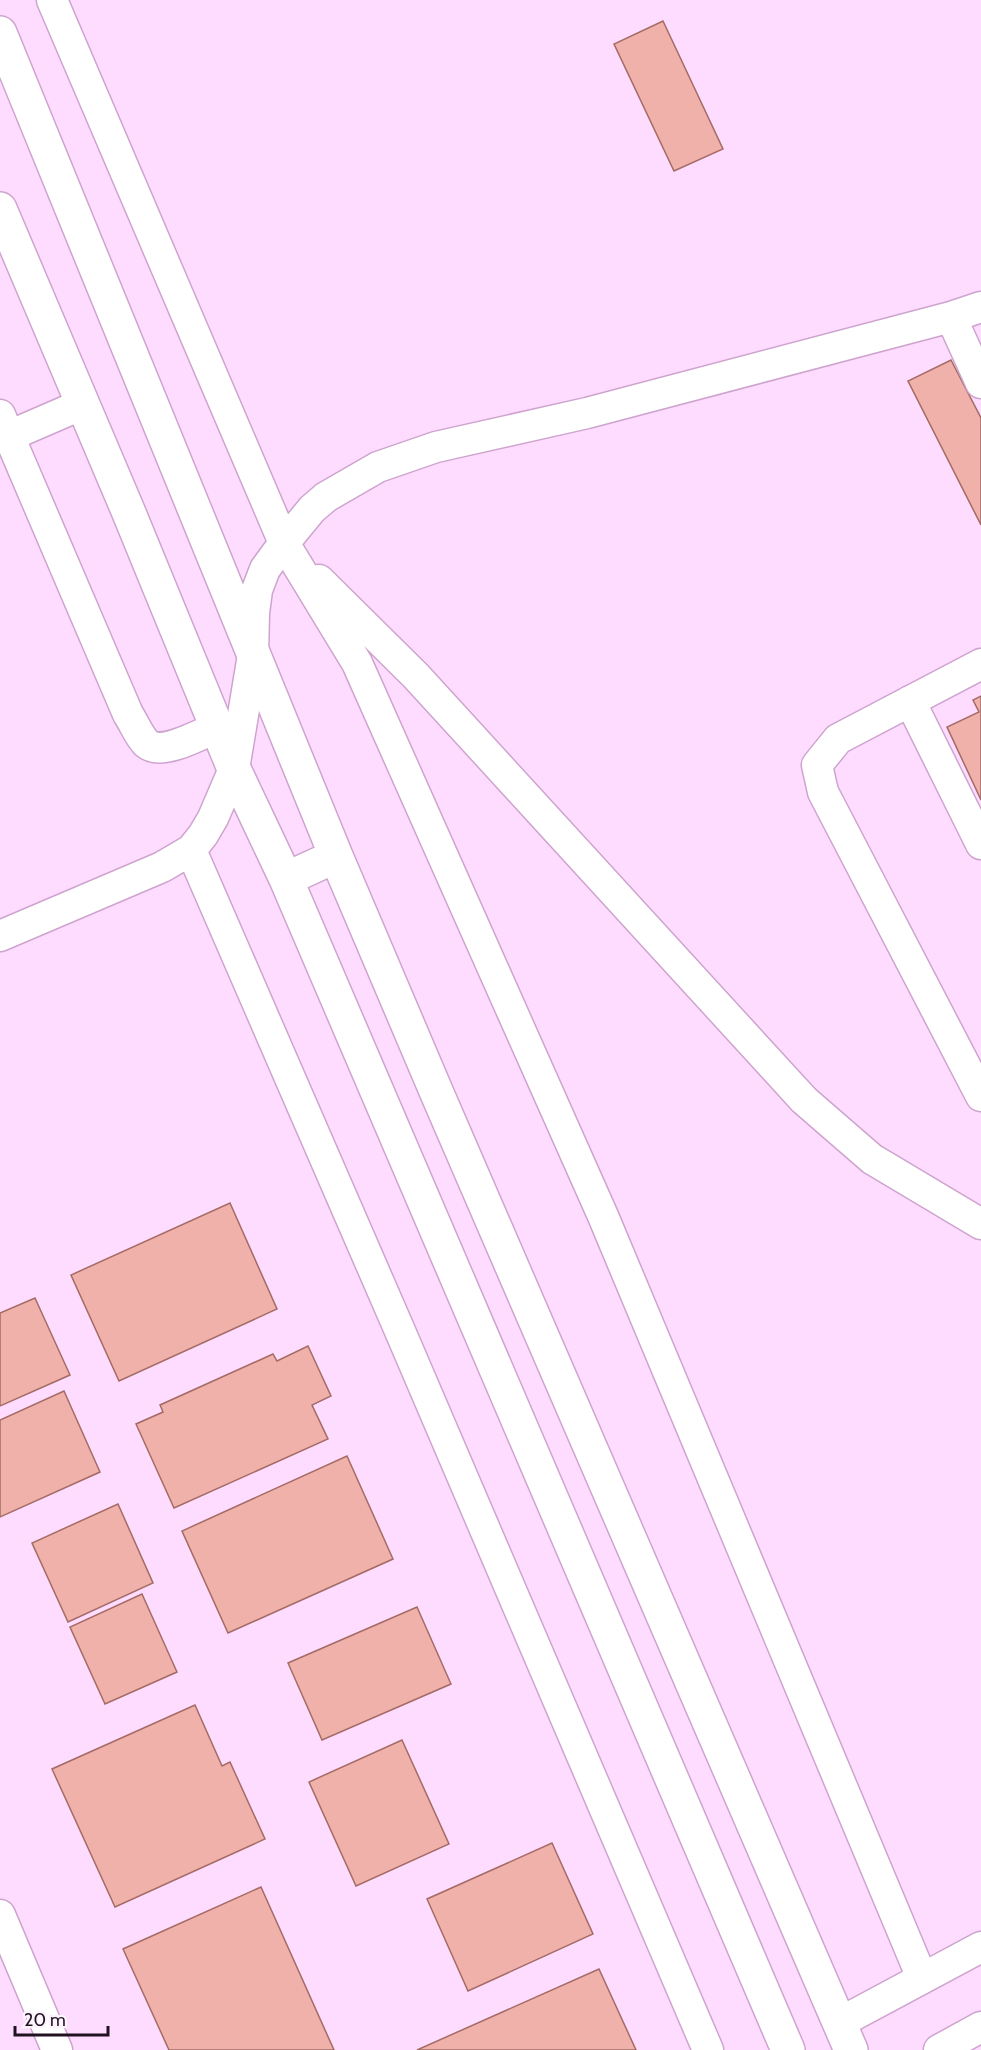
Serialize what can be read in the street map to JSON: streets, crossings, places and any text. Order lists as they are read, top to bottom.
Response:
{
  "scale_bar": "20 m"
}
